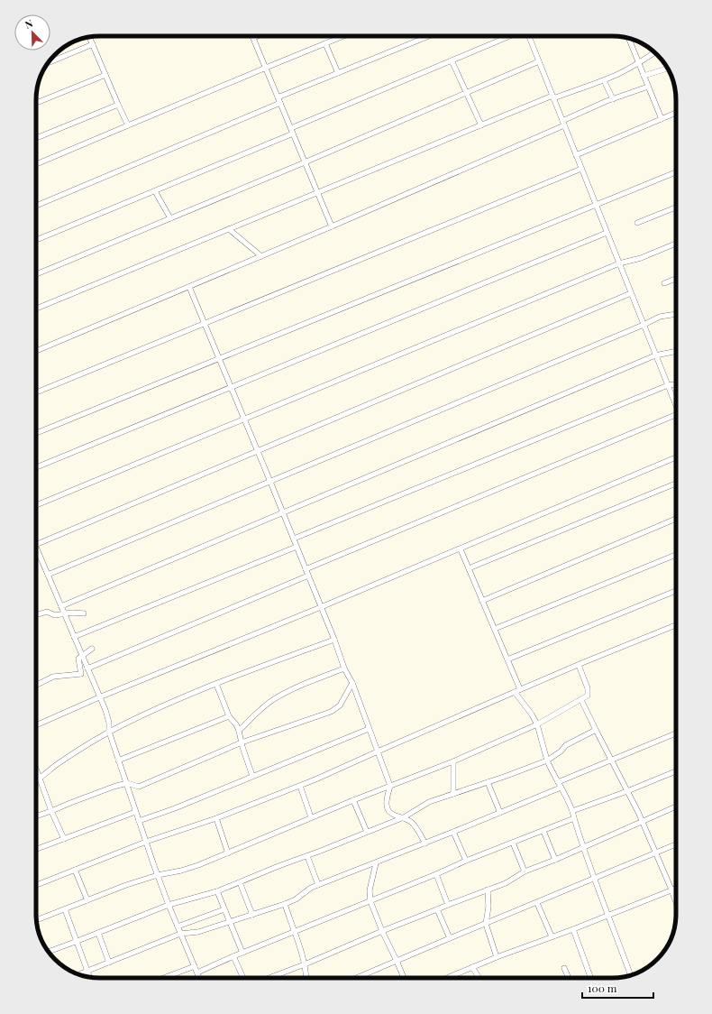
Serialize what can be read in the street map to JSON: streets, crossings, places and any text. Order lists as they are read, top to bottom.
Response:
{
  "scale_bar": "100 m",
  "north": "top left"
}
